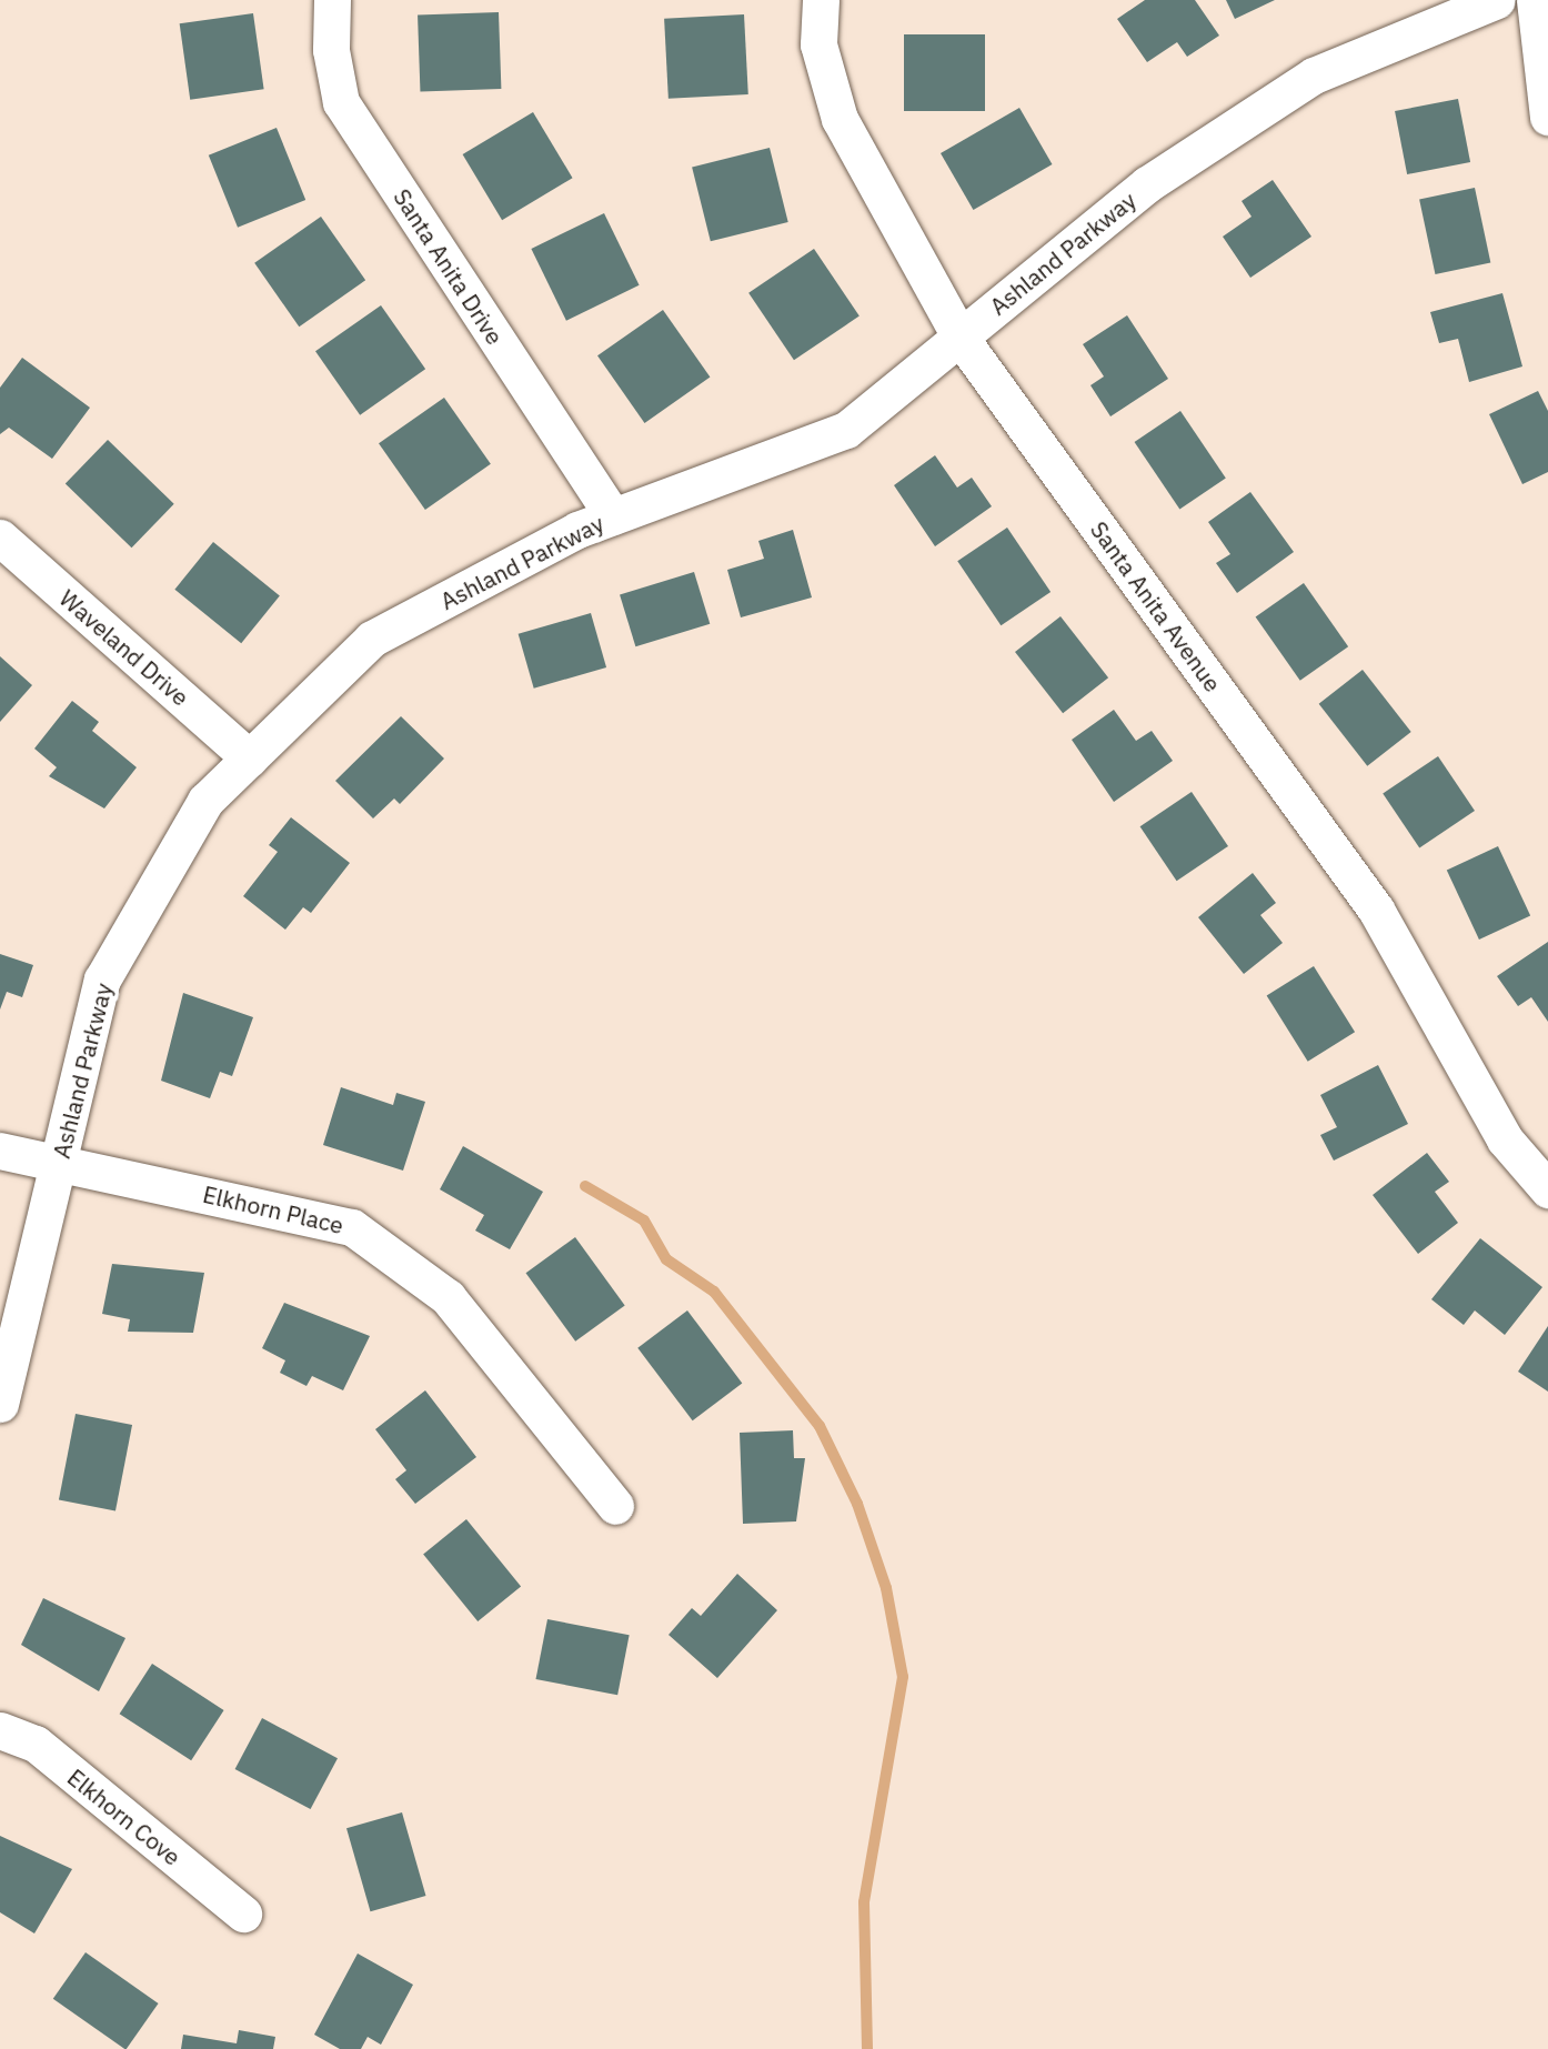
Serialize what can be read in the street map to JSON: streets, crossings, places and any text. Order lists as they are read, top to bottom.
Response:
{
  "streets": {
    "street": [
      "Ashland Parkway",
      "Santa Anita Drive",
      "Santa Anita Avenue",
      "Waveland Drive",
      "Elkhorn Place",
      "Elkhorn Cove"
    ]
  },
  "crossings": [
    ["Ashland Parkway", "Santa Anita Drive"],
    ["Ashland Parkway", "Santa Anita Avenue"],
    ["Ashland Parkway", "Waveland Drive"],
    ["Ashland Parkway", "Elkhorn Place"]
  ]
}
